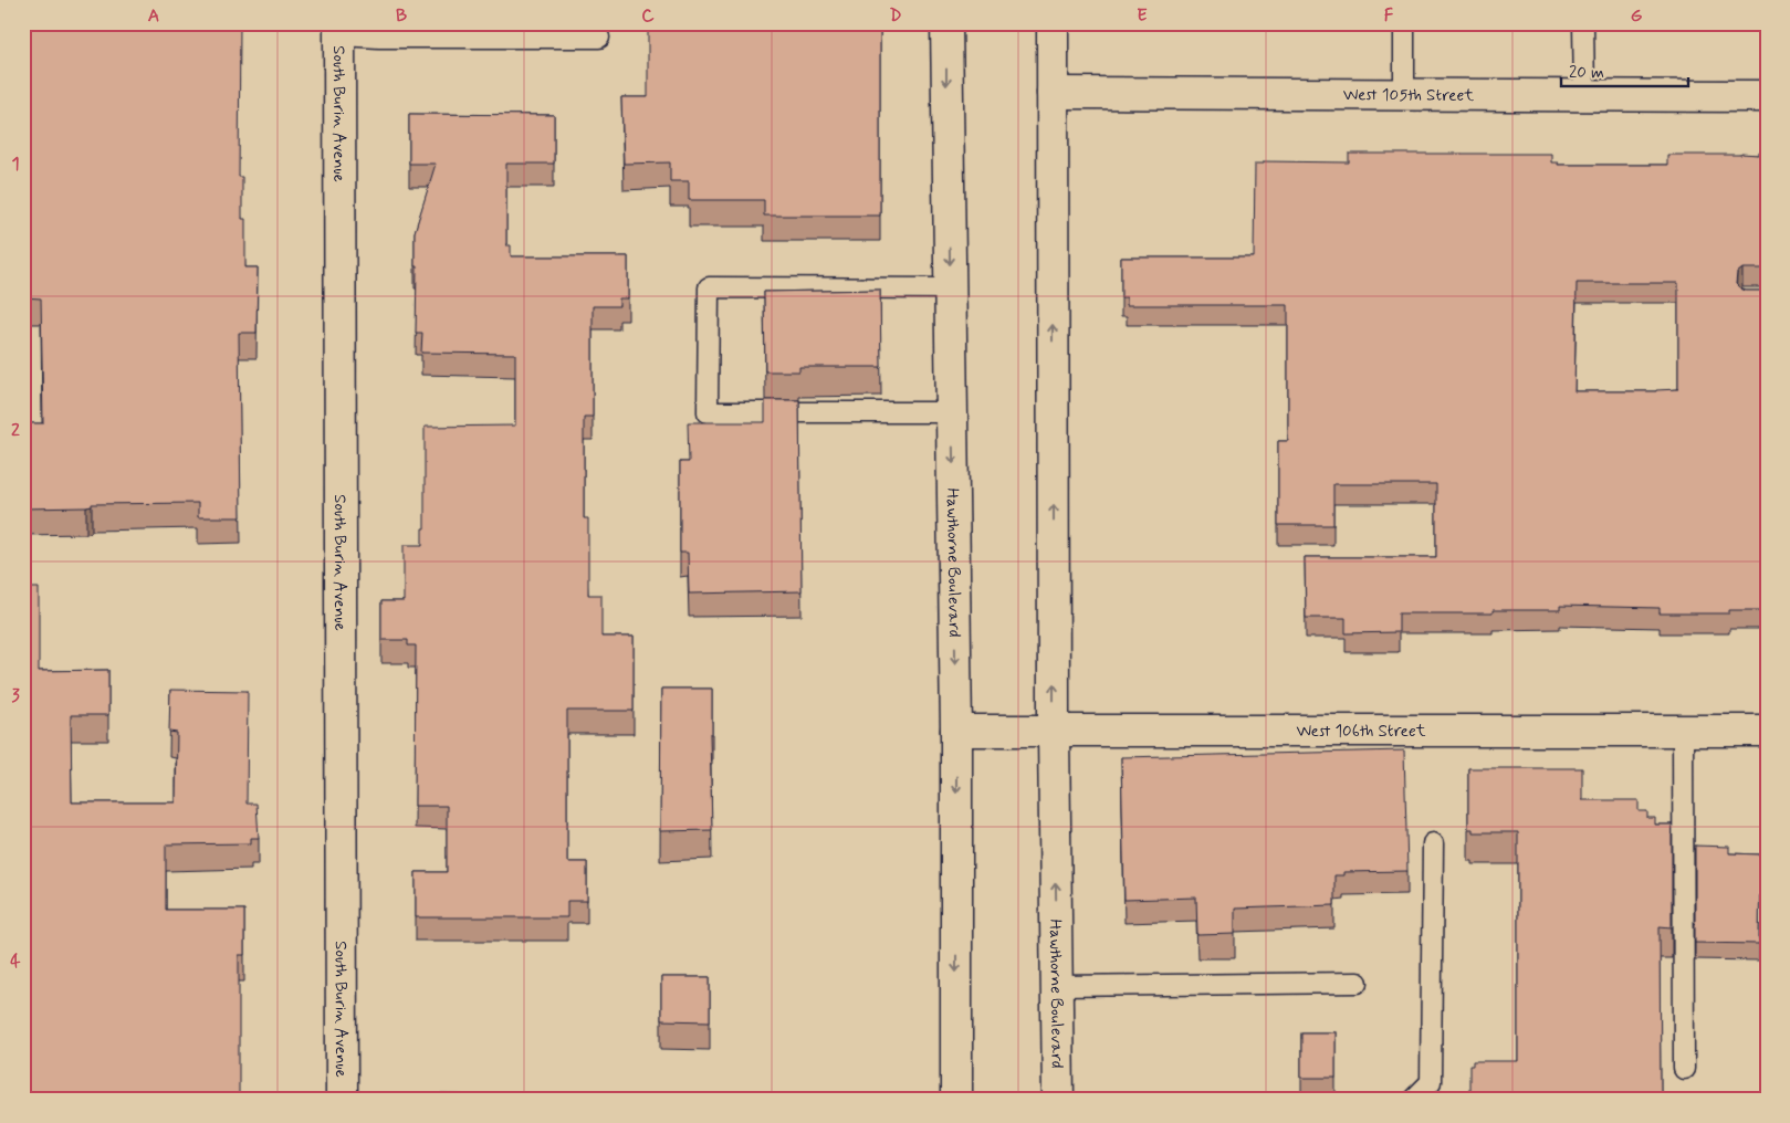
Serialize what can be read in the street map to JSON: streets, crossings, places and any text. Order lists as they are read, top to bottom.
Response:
{
  "streets": {
    "street": [
      "West 105th Street",
      "South Burin Avenue",
      "Hawthorne Boulevard",
      "West 106th Street"
    ]
  },
  "crossings": [
    ["West 105th Street", "Hawthorne Boulevard"],
    ["Hawthorne Boulevard", "West 106th Street"]
  ],
  "scale_bar": "20 m",
  "grid": {
    "columns": [
      "A",
      "B",
      "C",
      "D",
      "E",
      "F",
      "G"
    ],
    "rows": [
      "1",
      "2",
      "3",
      "4"
    ]
  }
}
